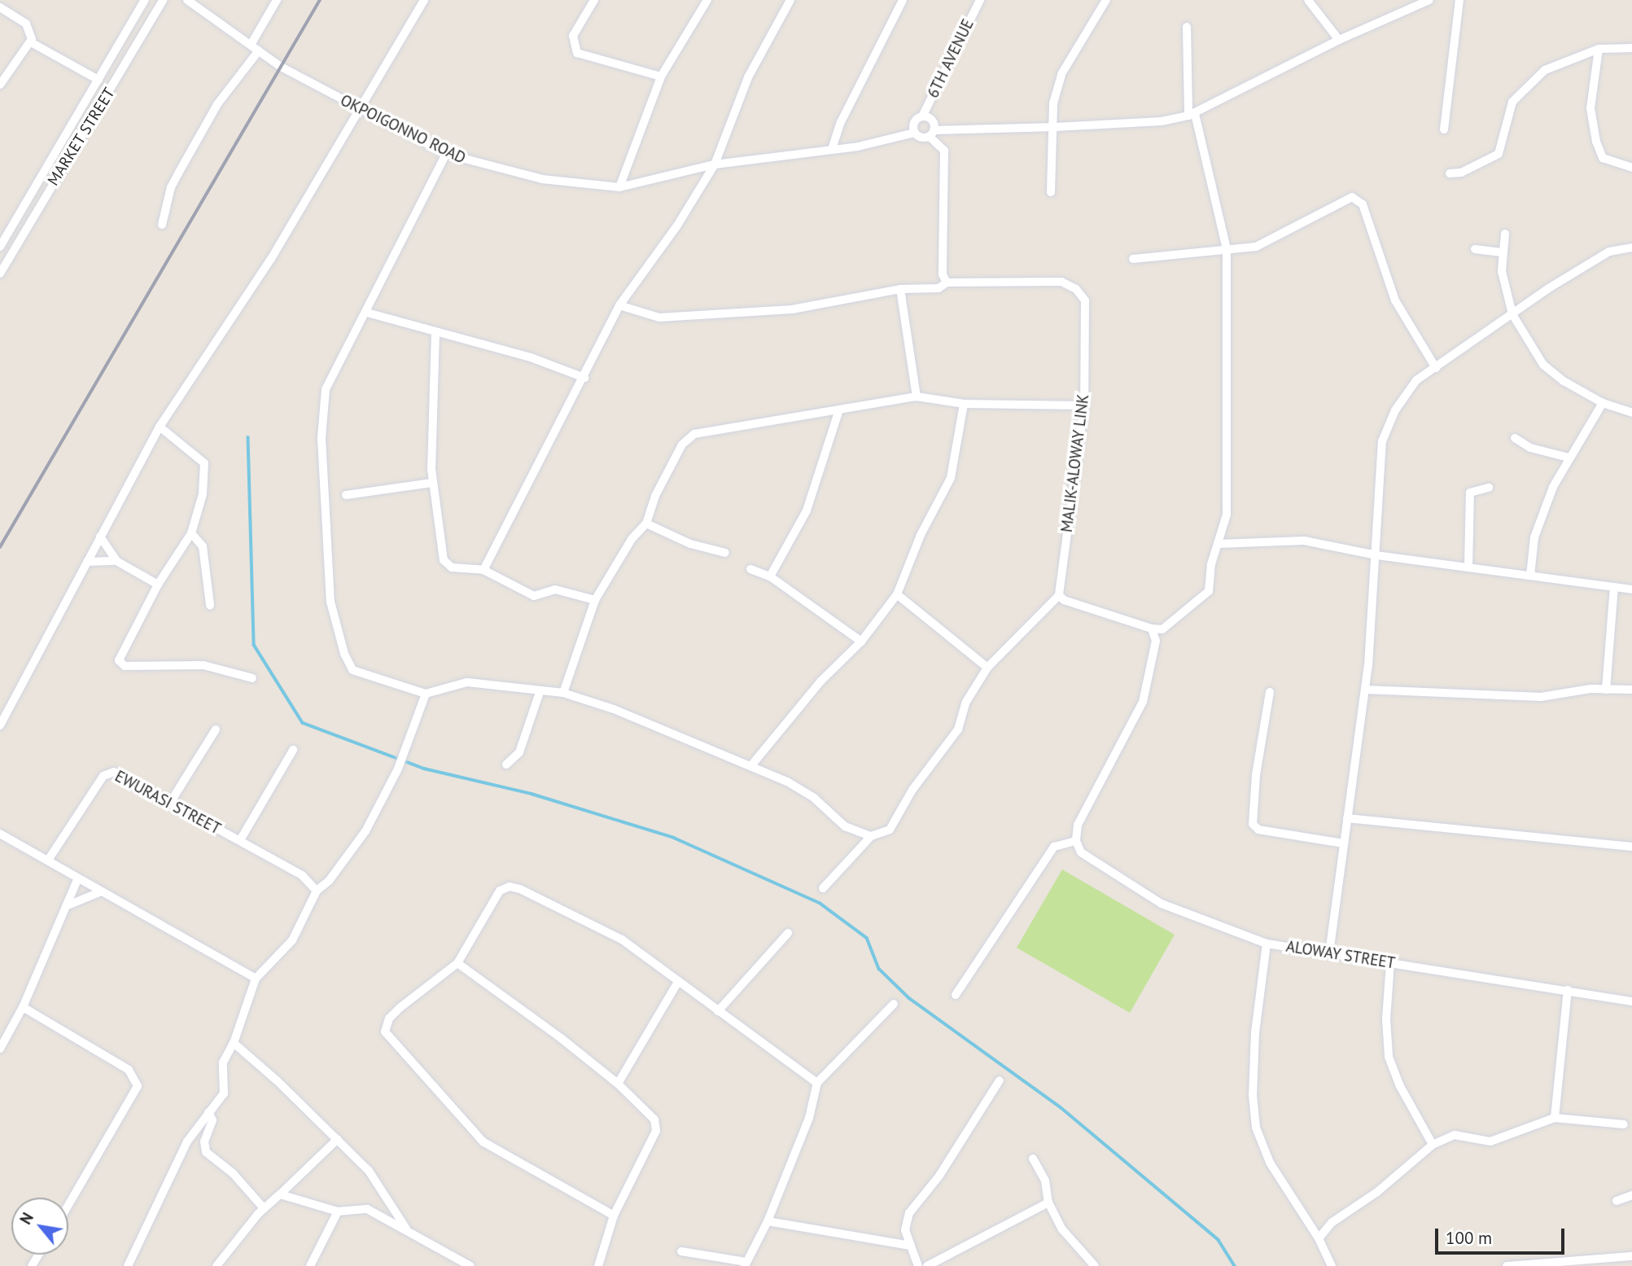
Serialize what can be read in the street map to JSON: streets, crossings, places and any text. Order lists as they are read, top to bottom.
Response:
{
  "streets": {
    "street": [
      "6TH AVENUE",
      "OKPOIGONNO ROAD",
      "MARKET STREET",
      "MALIK-ALOWAY LINK",
      "EWURASI STREET",
      "ALOWAY STREET"
    ]
  },
  "crossings": [
    ["6TH AVENUE", "OKPOIGONNO ROAD"]
  ],
  "scale_bar": "100 m",
  "north": "top left"
}
